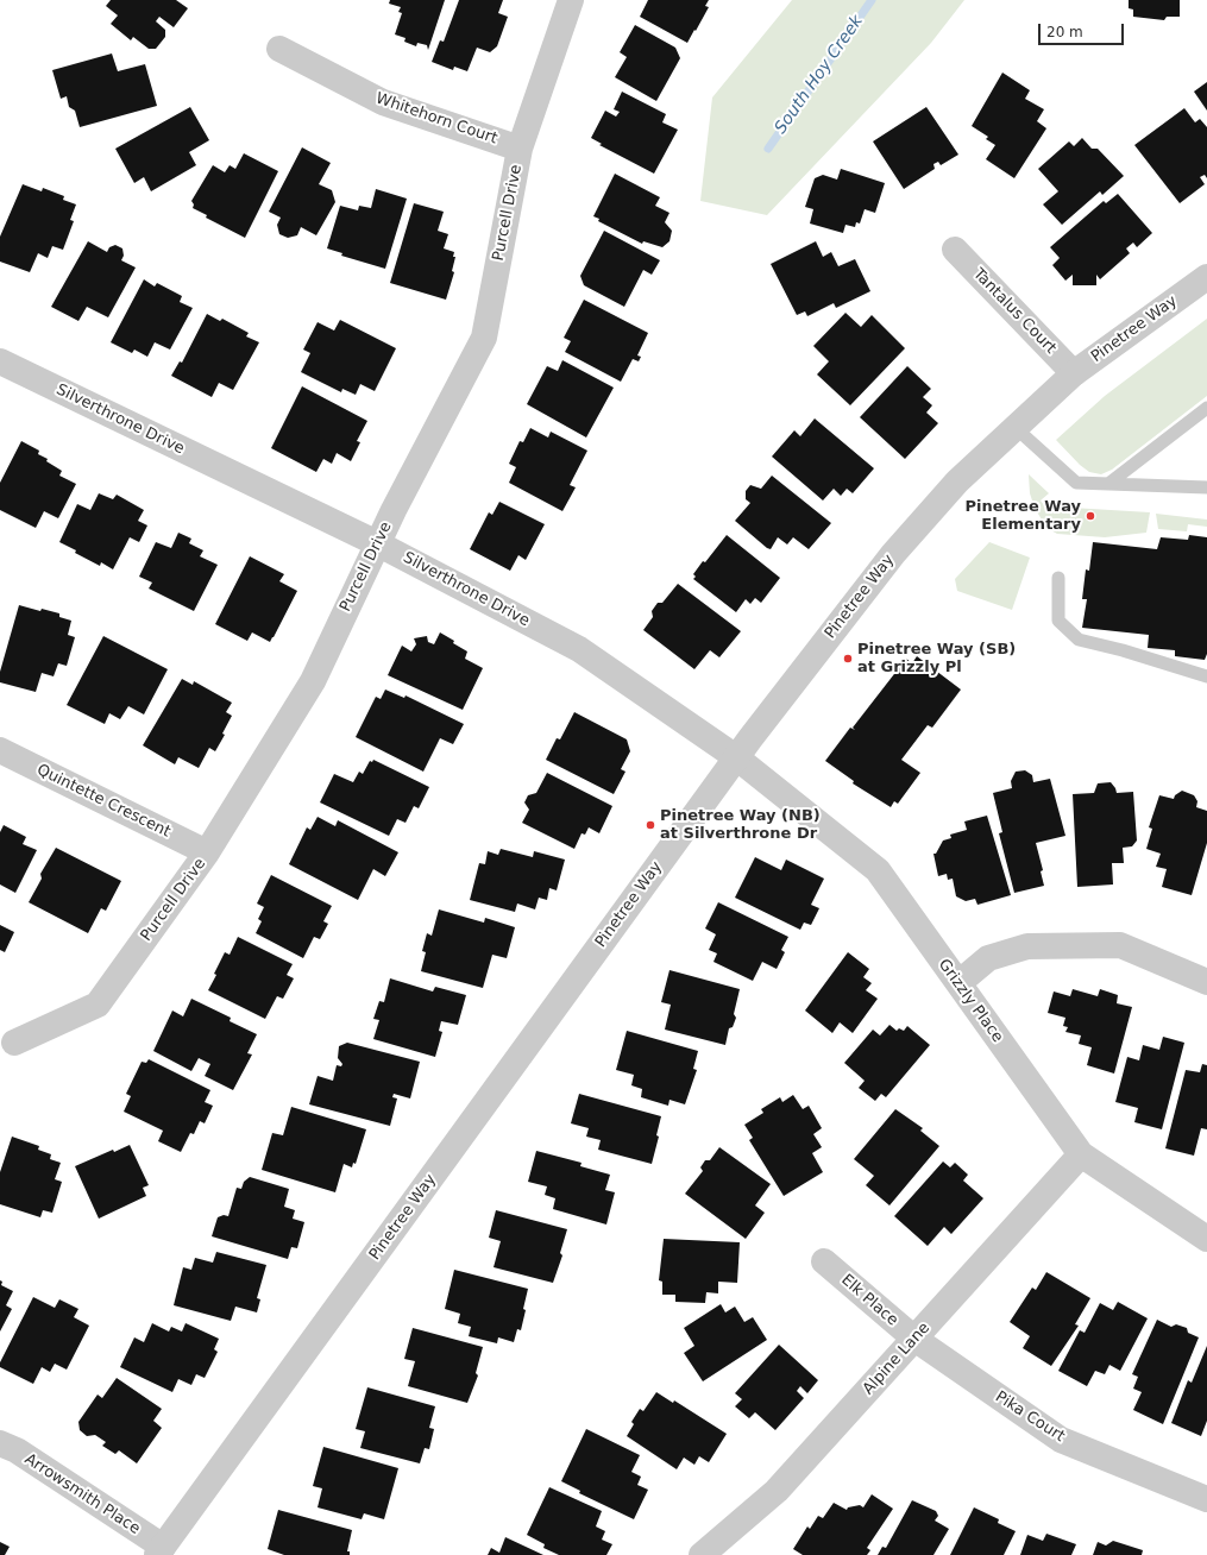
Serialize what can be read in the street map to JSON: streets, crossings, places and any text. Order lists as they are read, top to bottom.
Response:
{
  "streets": {
    "street": [
      "Whitehorn Court",
      "Purcell Drive",
      "Tantalus Court",
      "Pinetree Way",
      "Silverthrone Drive",
      "Quintette Crescent",
      "Grizzly Place",
      "Elk Place",
      "Alpine Lane",
      "Pika Court",
      "Arrowsmith Place"
    ]
  },
  "crossings": [
    ["Whitehorn Court", "Purcell Drive"],
    ["Purcell Drive", "Silverthrone Drive"],
    ["Purcell Drive", "Quintette Crescent"],
    ["Tantalus Court", "Pinetree Way"],
    ["Pinetree Way", "Silverthrone Drive"],
    ["Pinetree Way", "Grizzly Place"],
    ["Pinetree Way", "Arrowsmith Place"],
    ["Silverthrone Drive", "Grizzly Place"],
    ["Grizzly Place", "Alpine Lane"],
    ["Elk Place", "Alpine Lane"],
    ["Elk Place", "Pika Court"],
    ["Alpine Lane", "Pika Court"]
  ],
  "water": ["South Hoy Creek"],
  "places": ["Pinetree Way Elementary", "Pinetree Way (SB) at Grizzly Pl", "Pinetree Way (NB) at Silverthrone Dr"],
  "scale_bar": "20 m"
}
